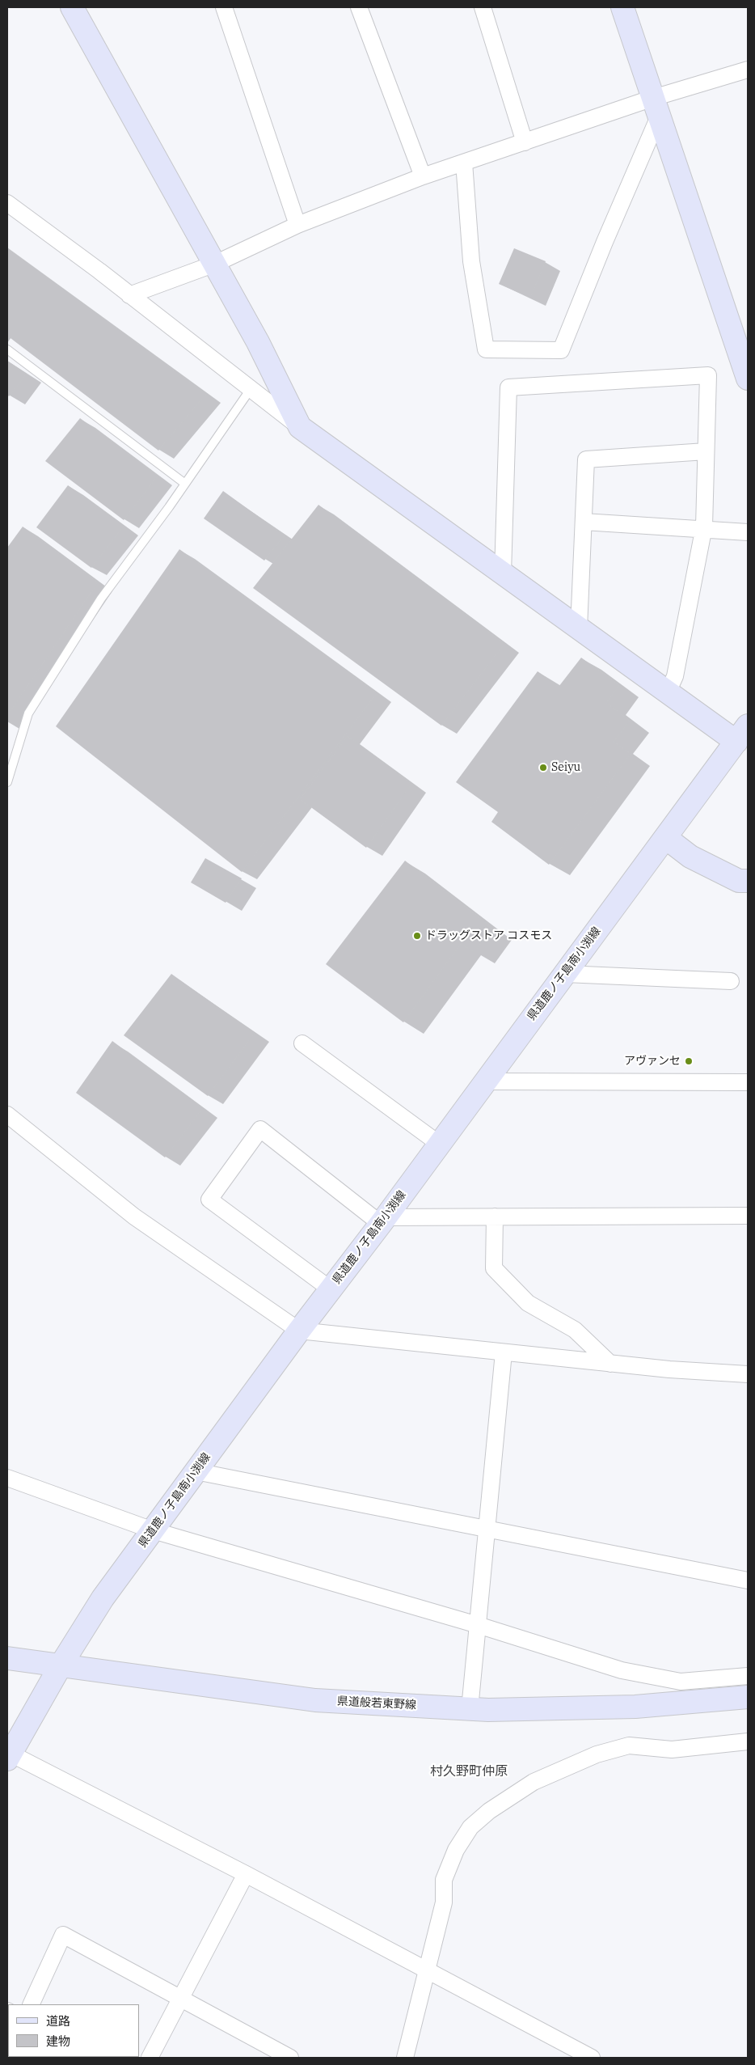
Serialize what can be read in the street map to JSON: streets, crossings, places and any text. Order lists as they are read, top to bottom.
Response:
{
  "streets": {
    "main road": ["県道鹿ノ子島南小渕線", "県道般若東野線"]
  },
  "crossings": [
    ["県道鹿ノ子島南小渕線", "県道般若東野線"]
  ],
  "districts": ["村久野町仲原"],
  "places": ["Seiyu", "ドラッグストア コスモス", "アヴァンセ"],
  "legend": ["道路", "建物"]
}
